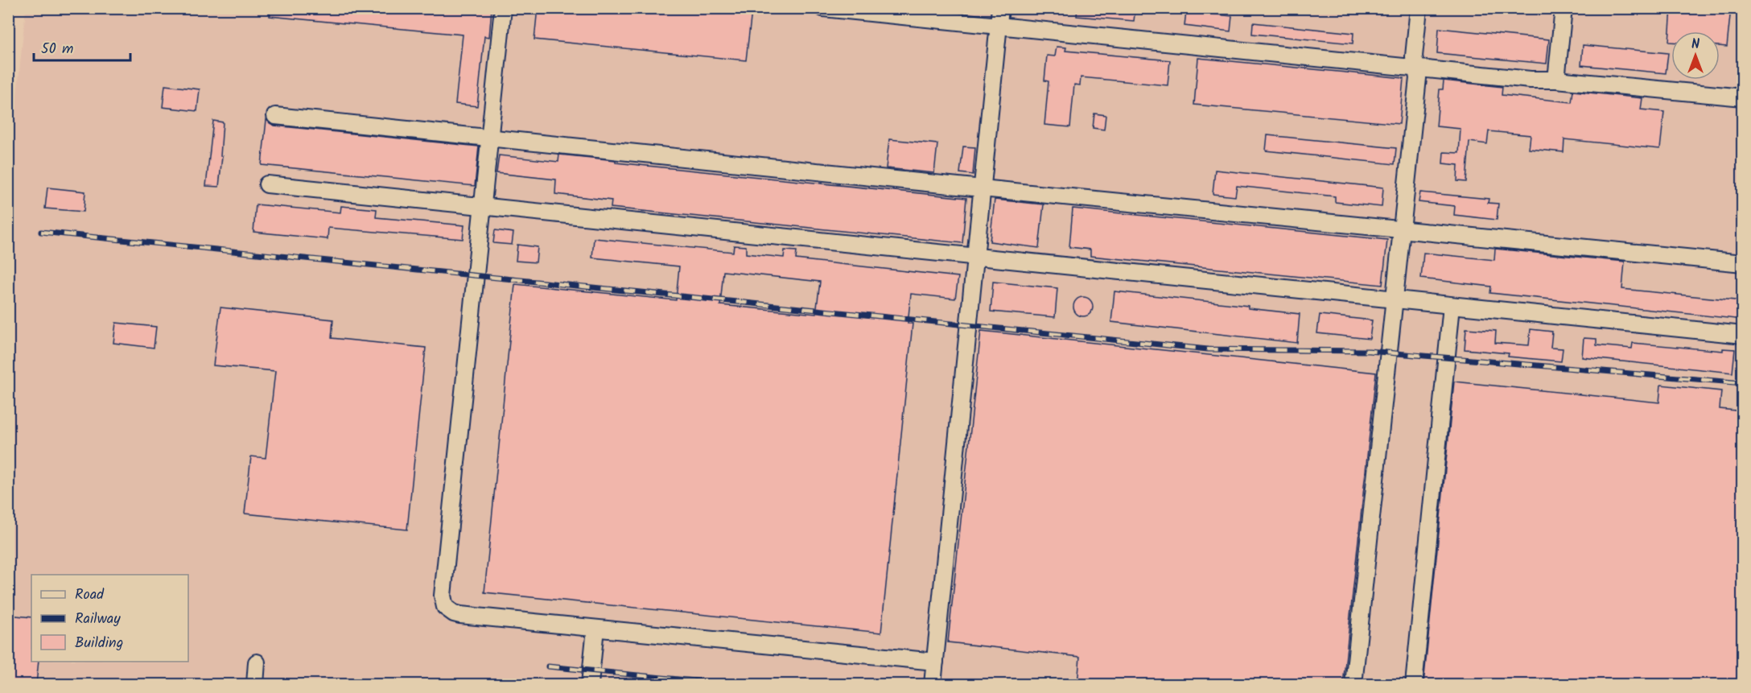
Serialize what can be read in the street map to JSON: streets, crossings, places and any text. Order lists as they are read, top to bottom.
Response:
{
  "legend": ["Road", "Railway", "Building"],
  "scale_bar": "50 m",
  "north": "top"
}
